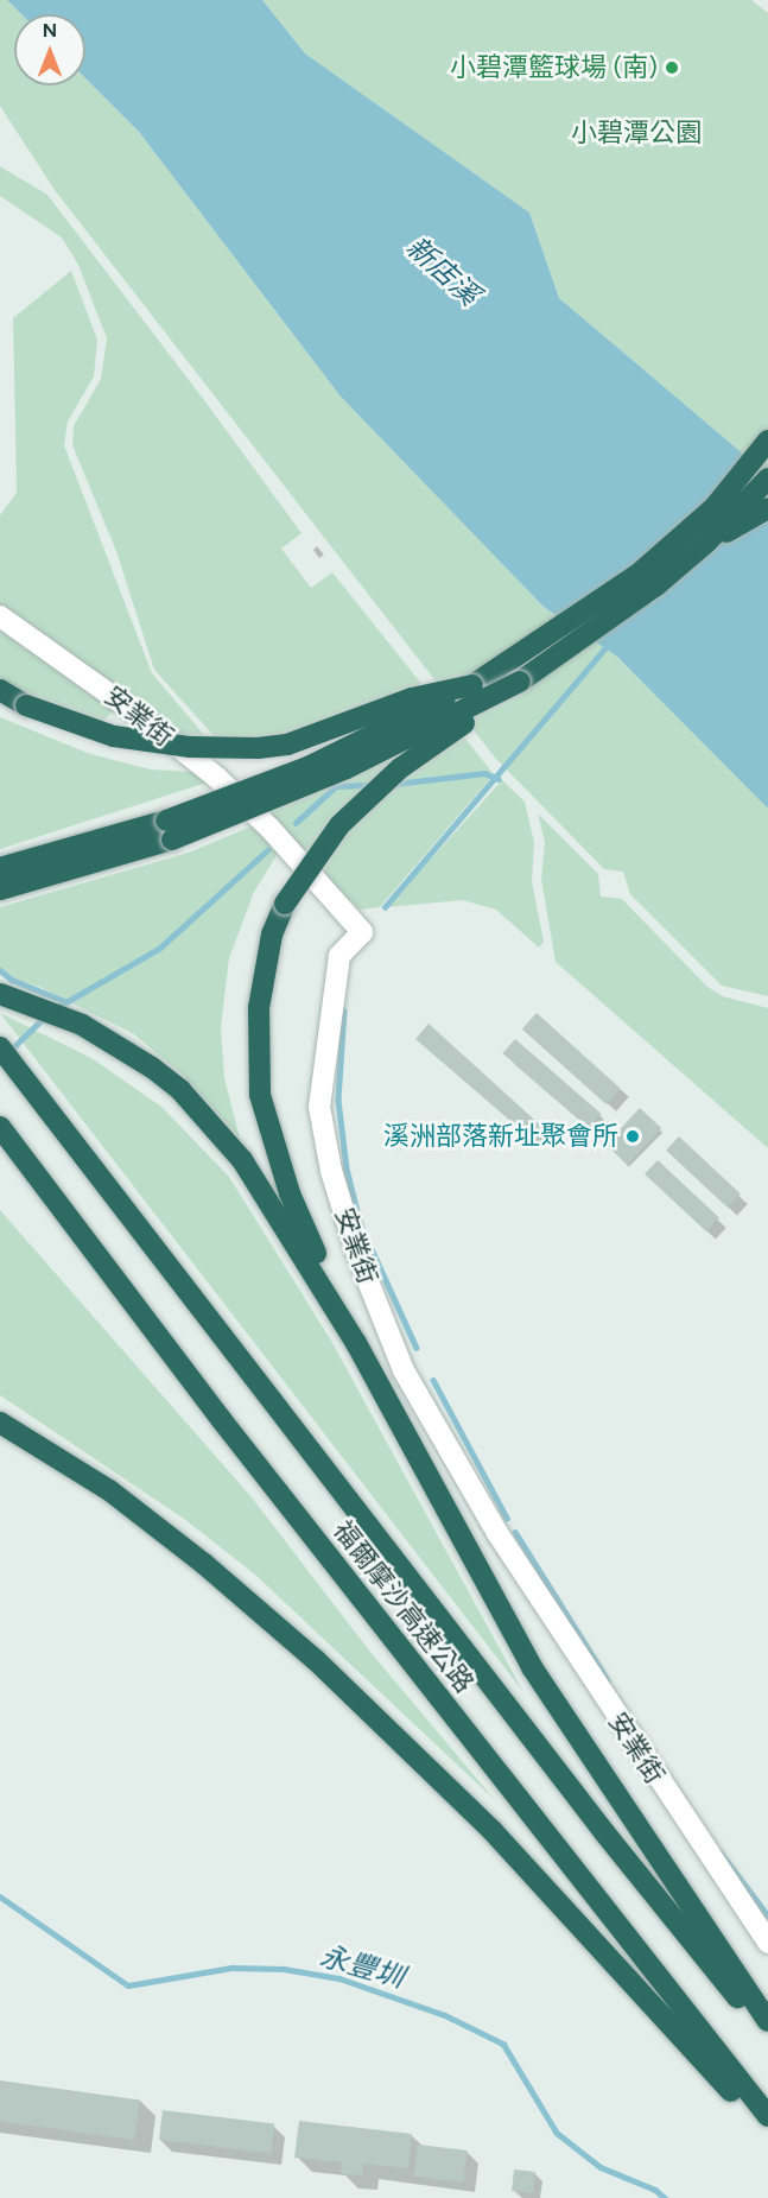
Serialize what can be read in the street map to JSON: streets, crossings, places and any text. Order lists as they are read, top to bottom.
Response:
{
  "streets": {
    "highway": ["福爾摩沙高速公路"],
    "street": ["安業街"]
  },
  "water": ["新店溪", "永豐圳"],
  "parks": ["小碧潭公園"],
  "places": ["小碧潭籃球場 (南)", "溪洲部落新址聚會所"],
  "north": "top"
}
